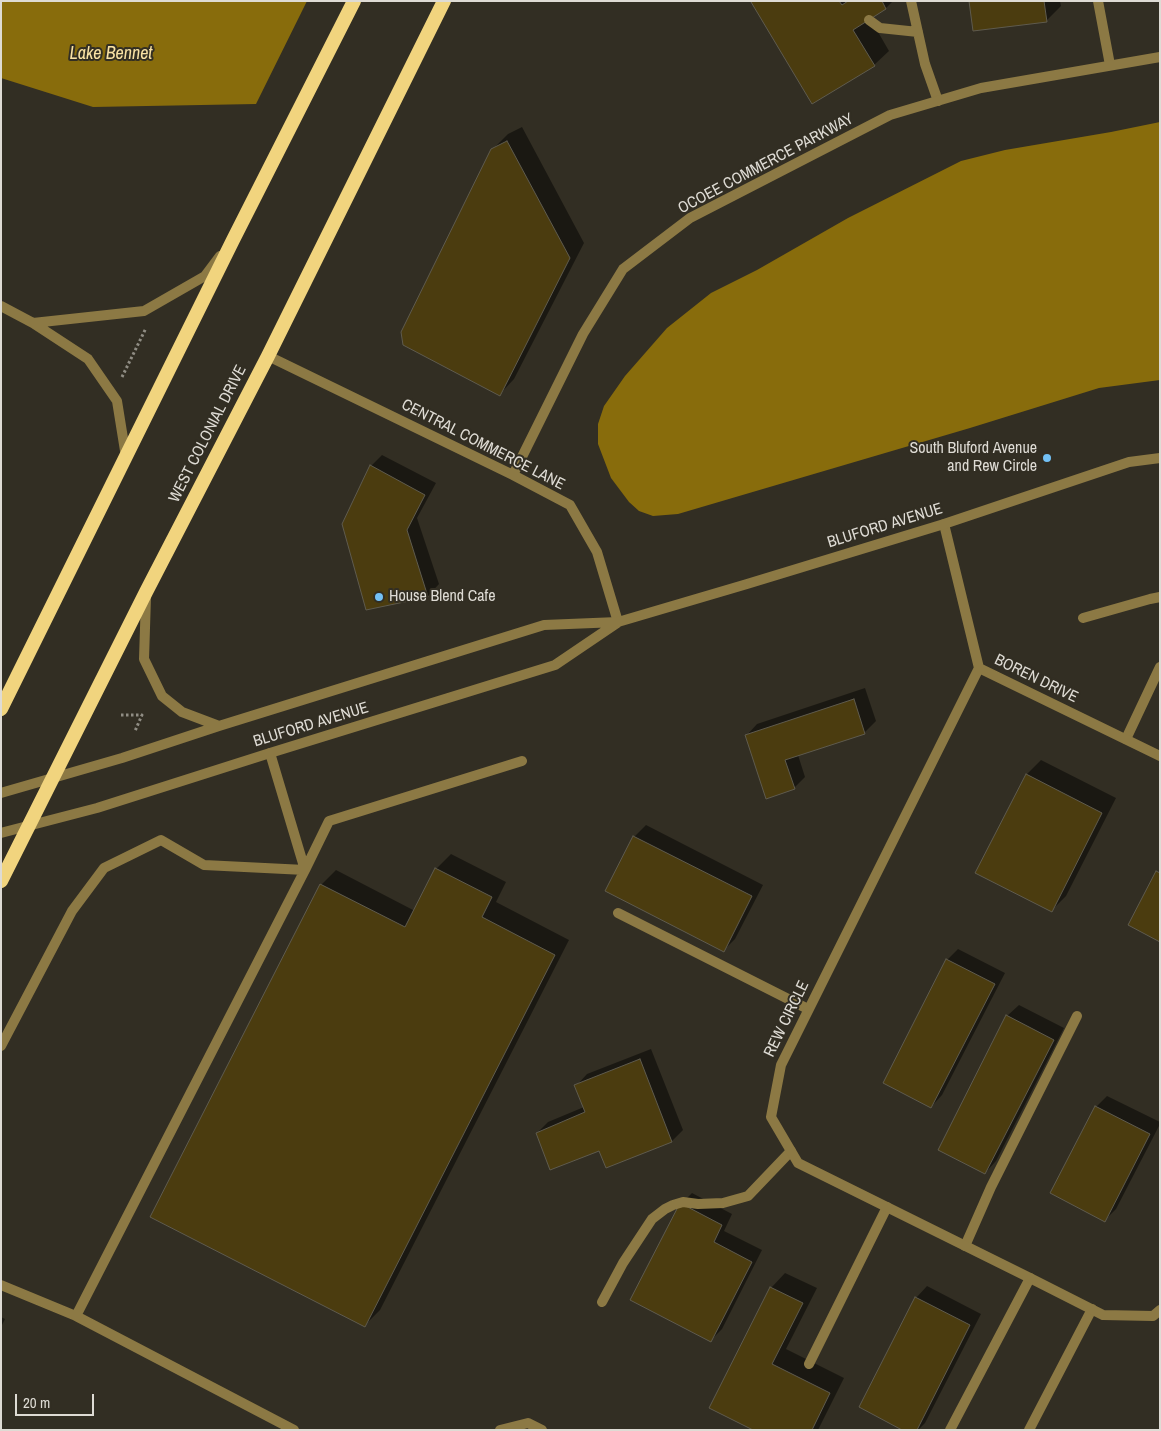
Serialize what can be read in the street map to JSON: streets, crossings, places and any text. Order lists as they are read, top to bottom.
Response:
{
  "streets": {
    "highway": ["WEST COLONIAL DRIVE"],
    "street": [
      "OCOEE COMMERCE PARKWAY",
      "CENTRAL COMMERCE LANE",
      "BLUFORD AVENUE",
      "BOREN DRIVE",
      "REW CIRCLE"
    ]
  },
  "crossings": [
    ["OCOEE COMMERCE PARKWAY", "CENTRAL COMMERCE LANE"],
    ["WEST COLONIAL DRIVE", "CENTRAL COMMERCE LANE"],
    ["WEST COLONIAL DRIVE", "BLUFORD AVENUE"],
    ["CENTRAL COMMERCE LANE", "BLUFORD AVENUE"],
    ["BLUFORD AVENUE", "BOREN DRIVE"],
    ["BOREN DRIVE", "REW CIRCLE"]
  ],
  "water": ["Lake Bennet"],
  "places": ["South Bluford Avenue and Rew Circle", "House Blend Cafe"],
  "scale_bar": "20 m"
}
